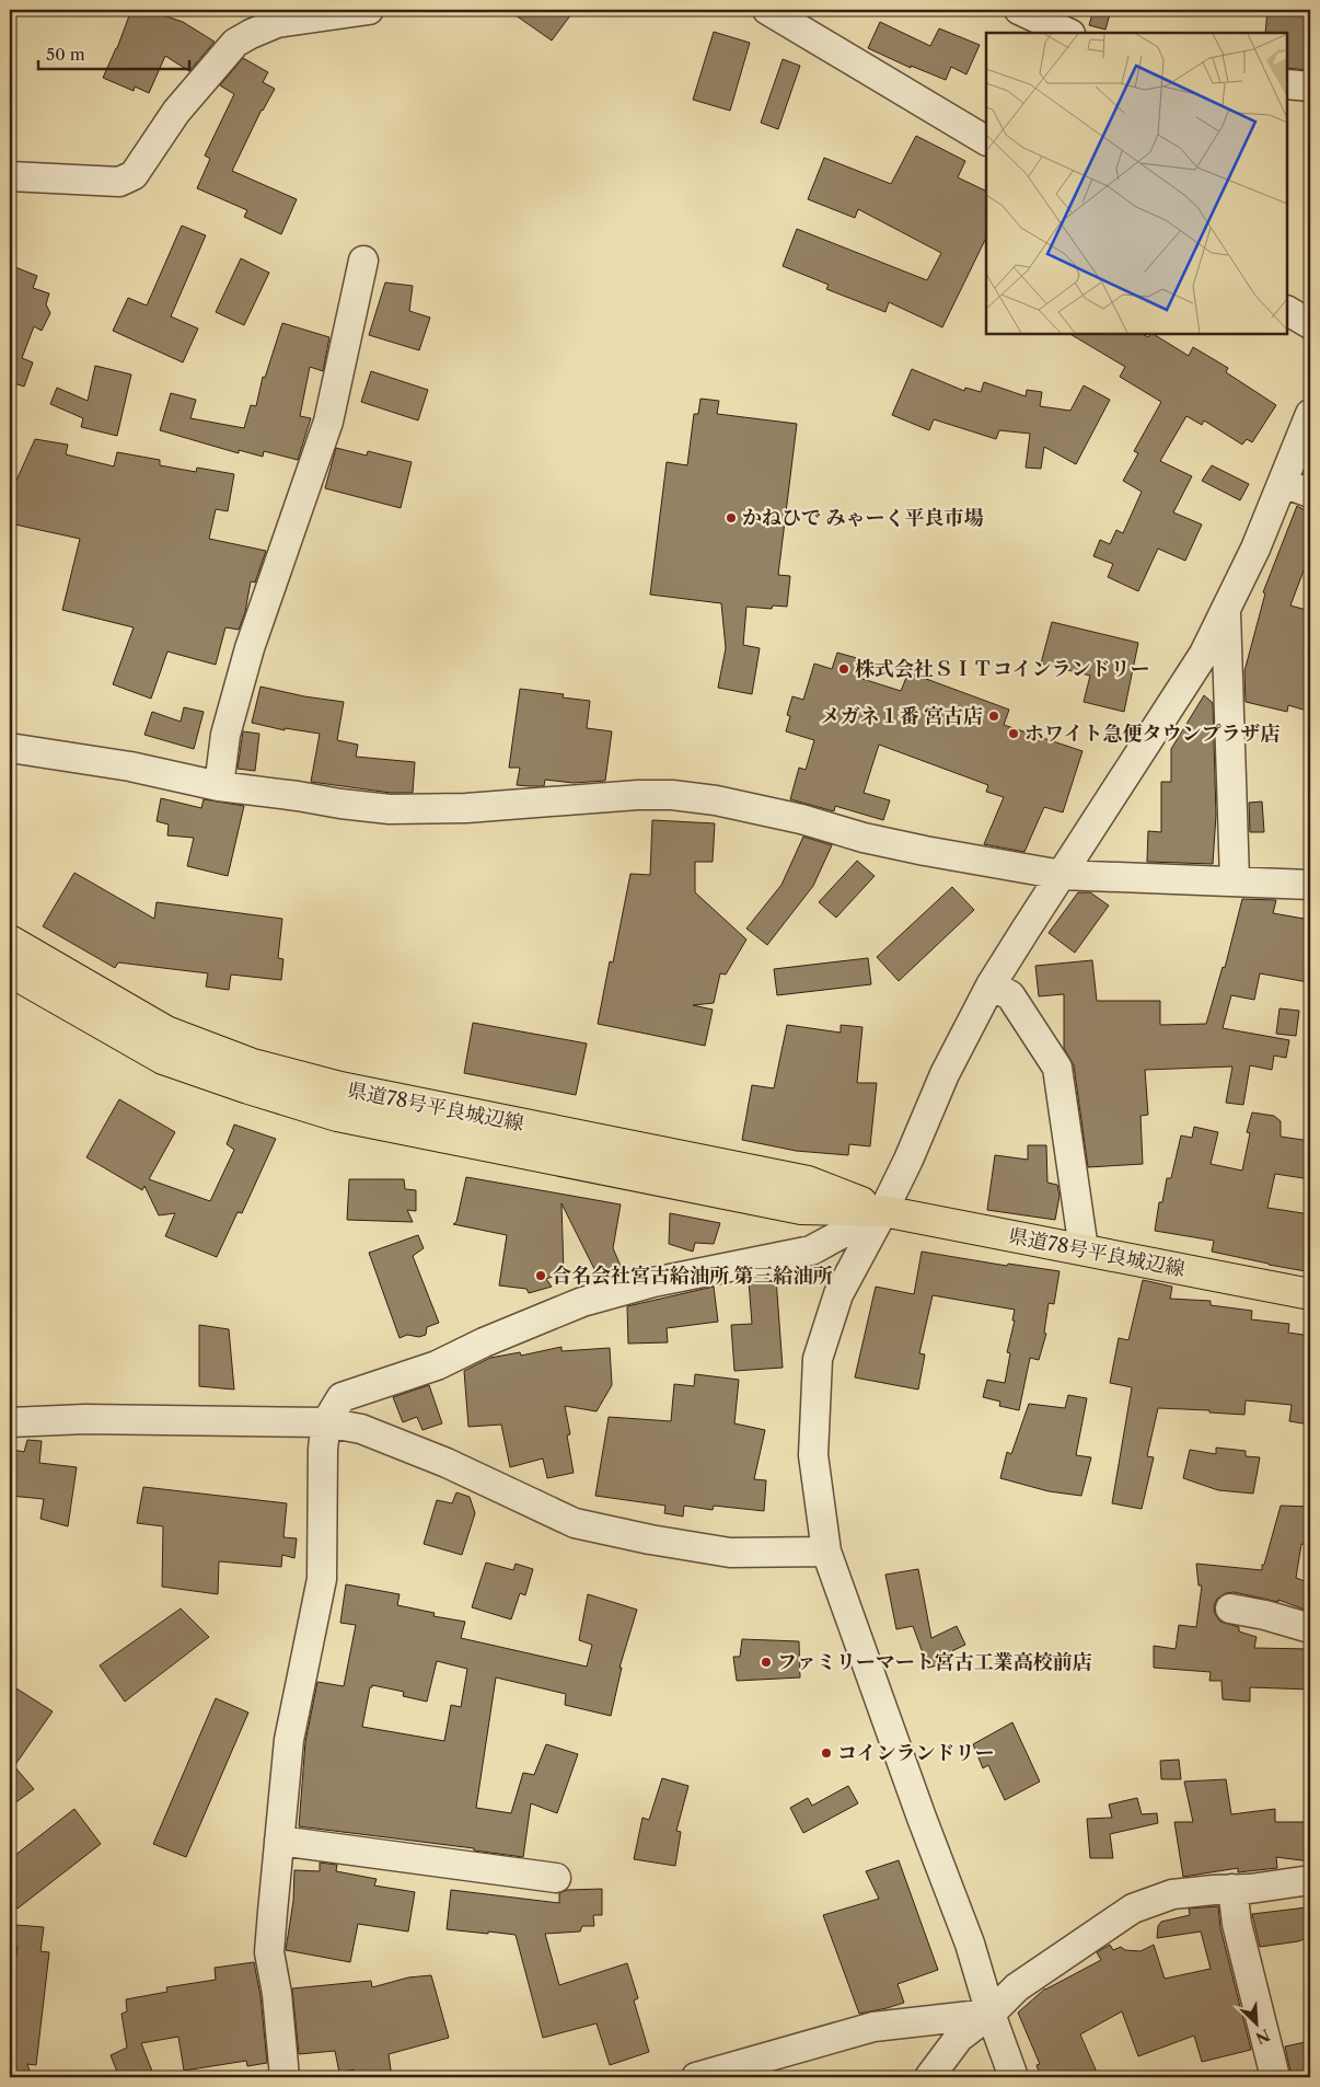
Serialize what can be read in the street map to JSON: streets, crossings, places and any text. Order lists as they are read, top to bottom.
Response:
{
  "streets": {
    "main road": ["県道78号平良城辺線"]
  },
  "places": [
    "かねひで みゃーく平良市場",
    "株式会社ＳＩＴコインランドリー",
    "メガネ１番 宮古店",
    "ホワイト急便タウンプラザ店",
    "合名会社宮古給油所 第三給油所",
    "ファミリーマート宮古工業高校前店",
    "コインランドリー"
  ],
  "scale_bar": "50 m",
  "north": "bottom right"
}
